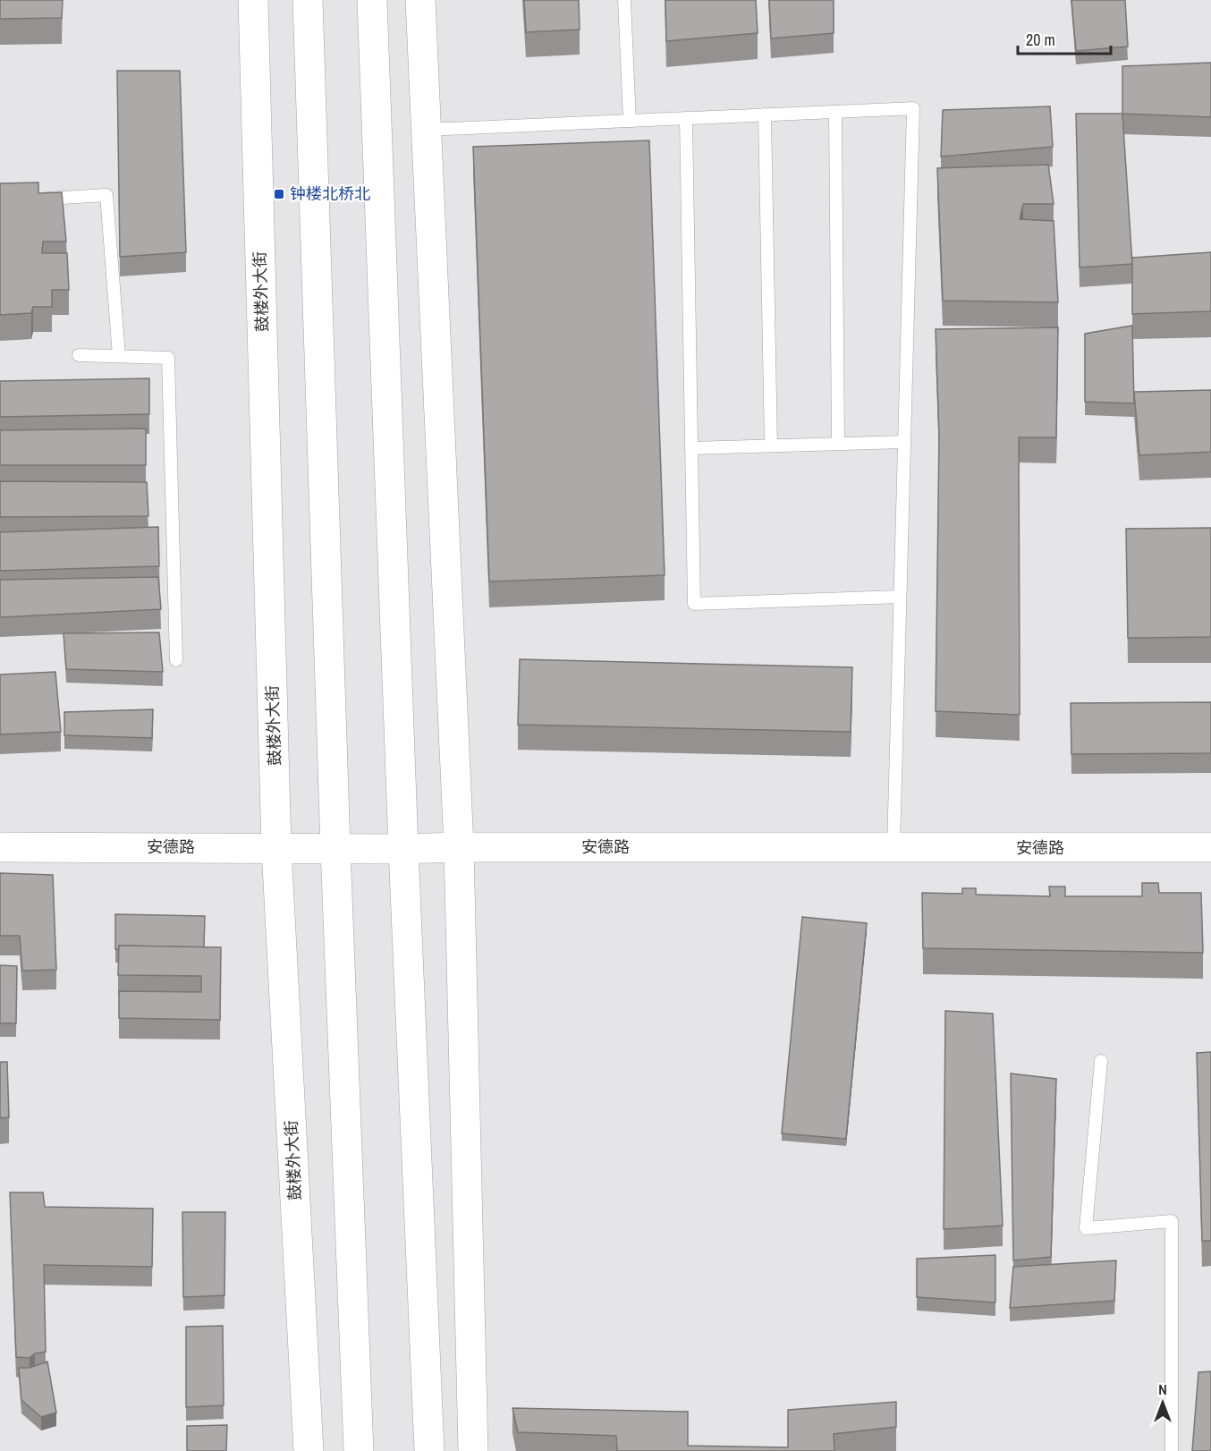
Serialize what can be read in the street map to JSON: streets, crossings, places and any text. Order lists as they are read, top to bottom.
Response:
{
  "streets": {
    "street": ["鼓楼外大街", "安德路"]
  },
  "crossings": [
    ["鼓楼外大街", "安德路"]
  ],
  "places": {
    "transit": ["钟楼北桥北"]
  },
  "scale_bar": "20 m",
  "north": "top"
}
